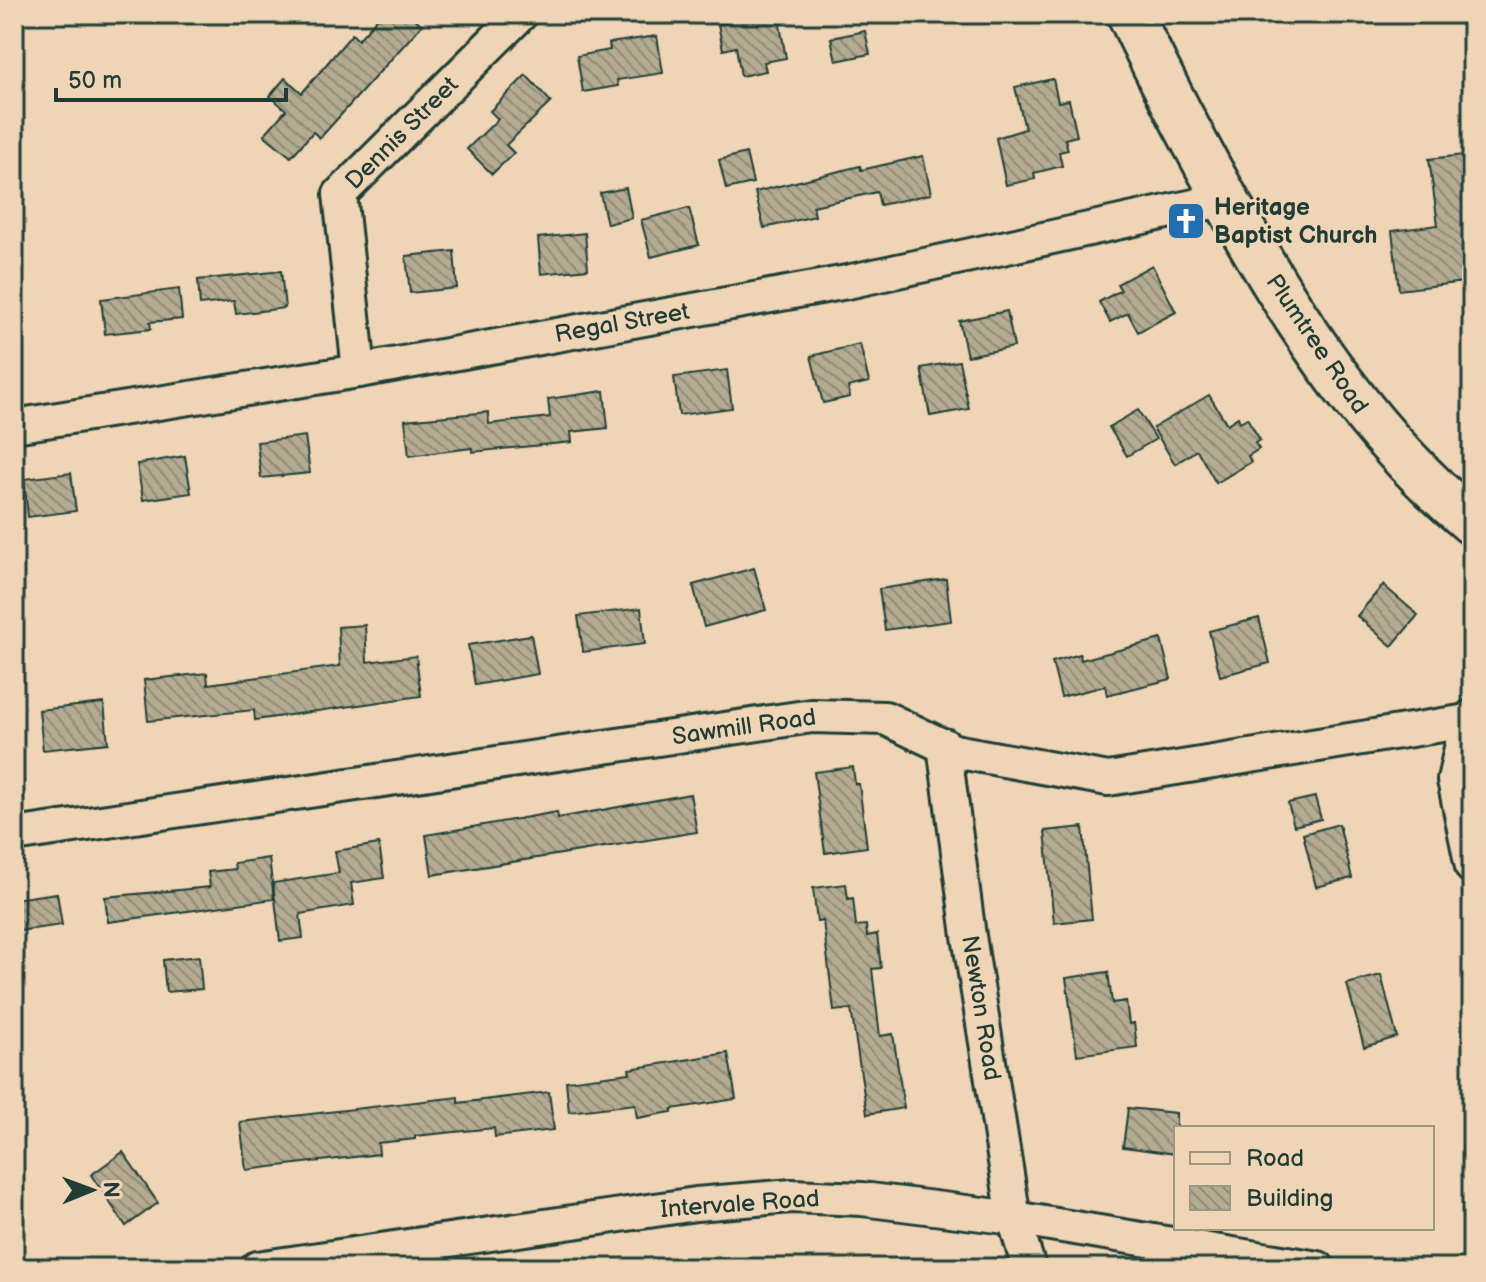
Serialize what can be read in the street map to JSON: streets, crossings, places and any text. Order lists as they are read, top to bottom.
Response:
{
  "streets": {
    "street": [
      "Dennis Street",
      "Regal Street",
      "Plumtree Road",
      "Sawmill Road",
      "Newton Road",
      "Intervale Road"
    ]
  },
  "crossings": [
    ["Dennis Street", "Regal Street"],
    ["Regal Street", "Plumtree Road"],
    ["Sawmill Road", "Newton Road"],
    ["Newton Road", "Intervale Road"]
  ],
  "places": {
    "church": ["Heritage Baptist Church"]
  },
  "legend": ["Road", "Building"],
  "scale_bar": "50 m",
  "north": "right"
}
